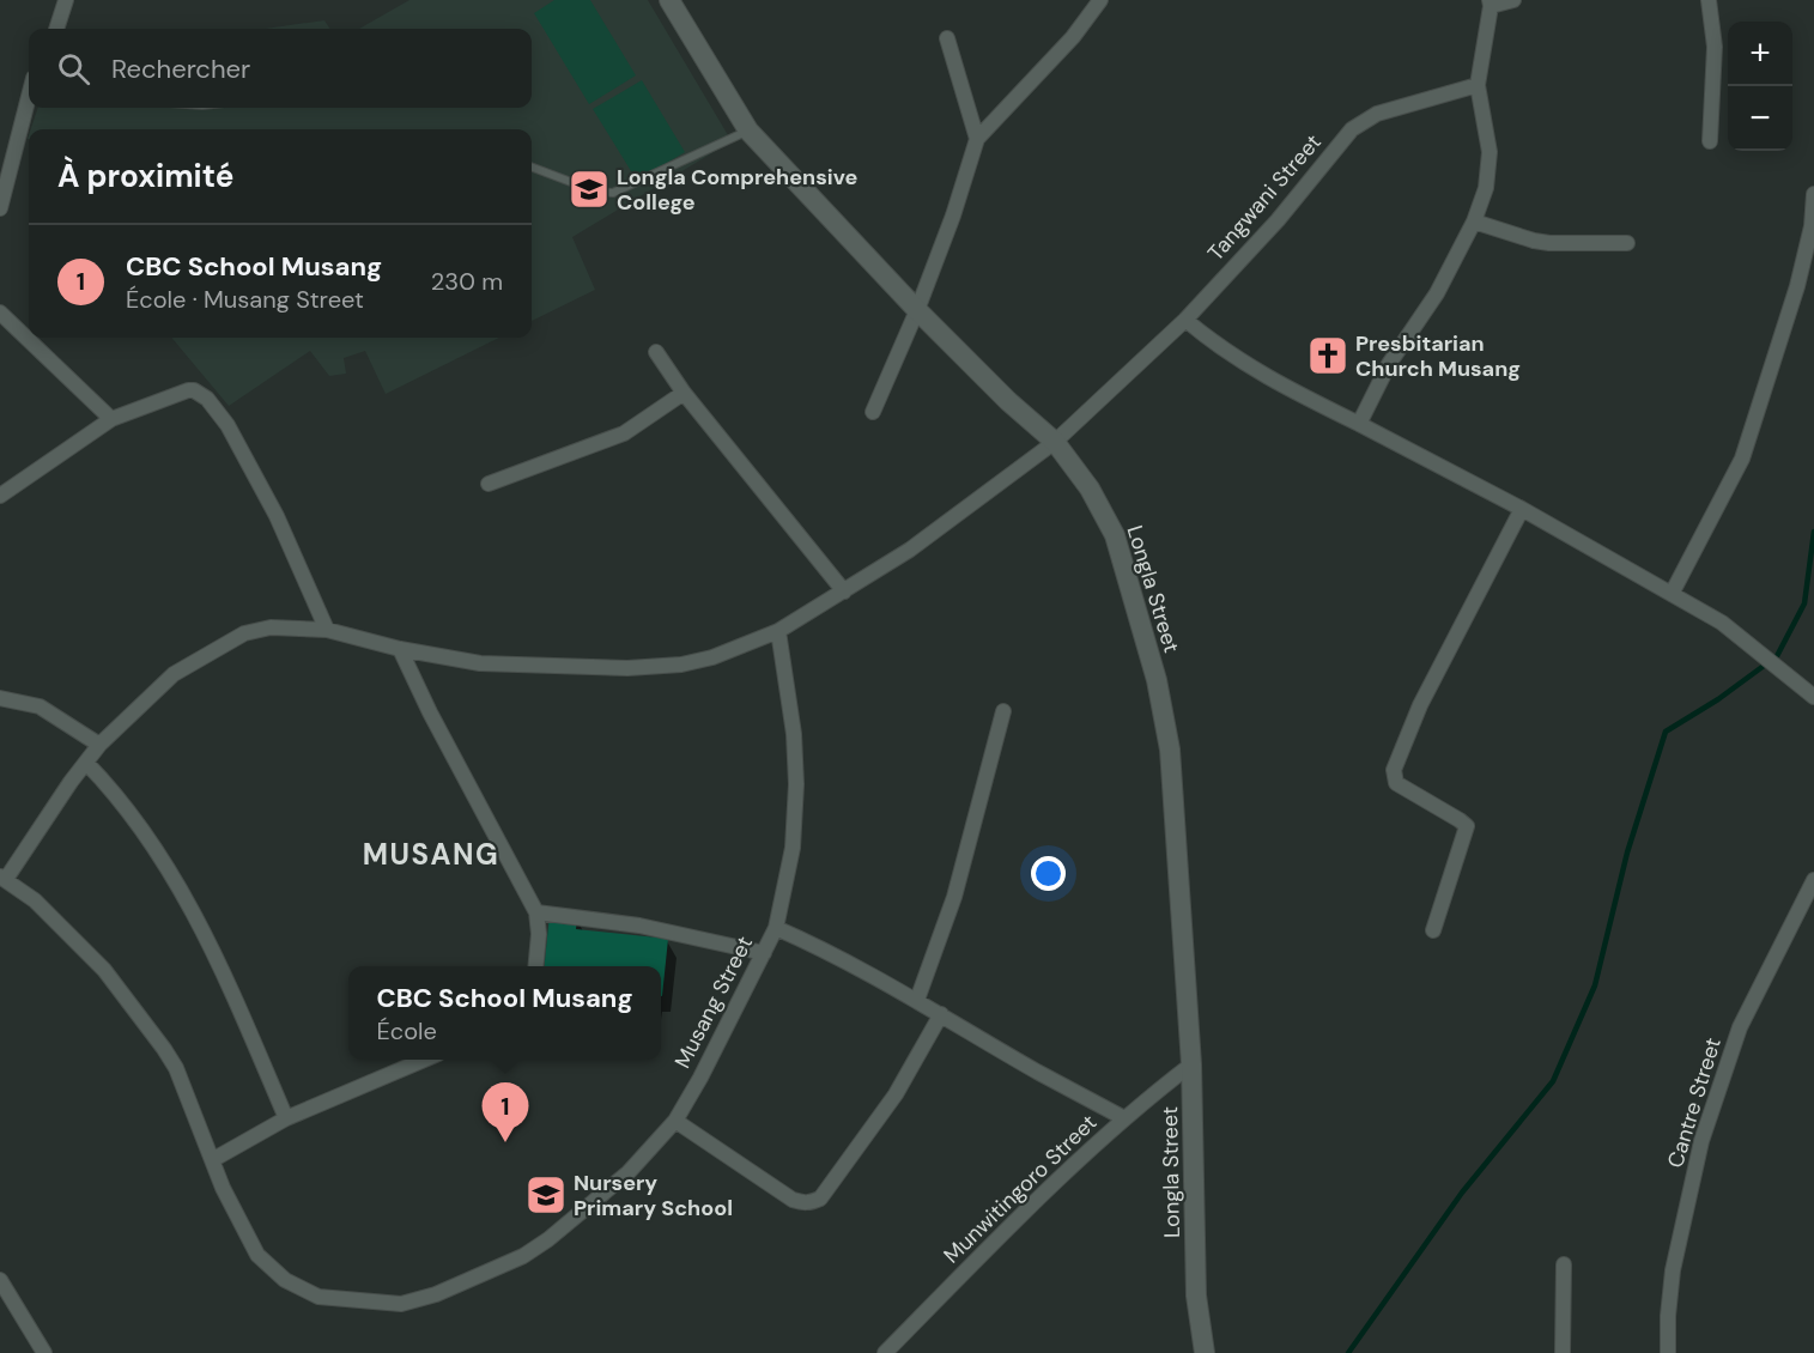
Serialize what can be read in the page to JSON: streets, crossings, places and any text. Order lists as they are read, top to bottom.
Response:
{
  "streets": {
    "main road": ["Longla Street"],
    "street": [
      "Tangwani Street",
      "Musang Street",
      "Cantre Street",
      "Munwitingoro Street"
    ]
  },
  "crossings": [
    ["Tangwani Street", "Longla Street"],
    ["Tangwani Street", "Musang Street"],
    ["Longla Street", "Munwitingoro Street"]
  ],
  "districts": ["MUSANG"],
  "places": {
    "school or university": ["Longla Comprehensive College", "Nursery Primary School"],
    "church": ["Presbitarian Church Musang"]
  },
  "page": {
    "map_buttons": ["+", "−"],
    "search": "Rechercher",
    "heading": "À proximité",
    "list": [
      {
        "mark": "1",
        "name": "CBC School Musang",
        "note": "École · Musang Street",
        "value": "230 m"
      }
    ],
    "popup": ["CBC School Musang", "École"],
    "pins": "1"
  }
}
